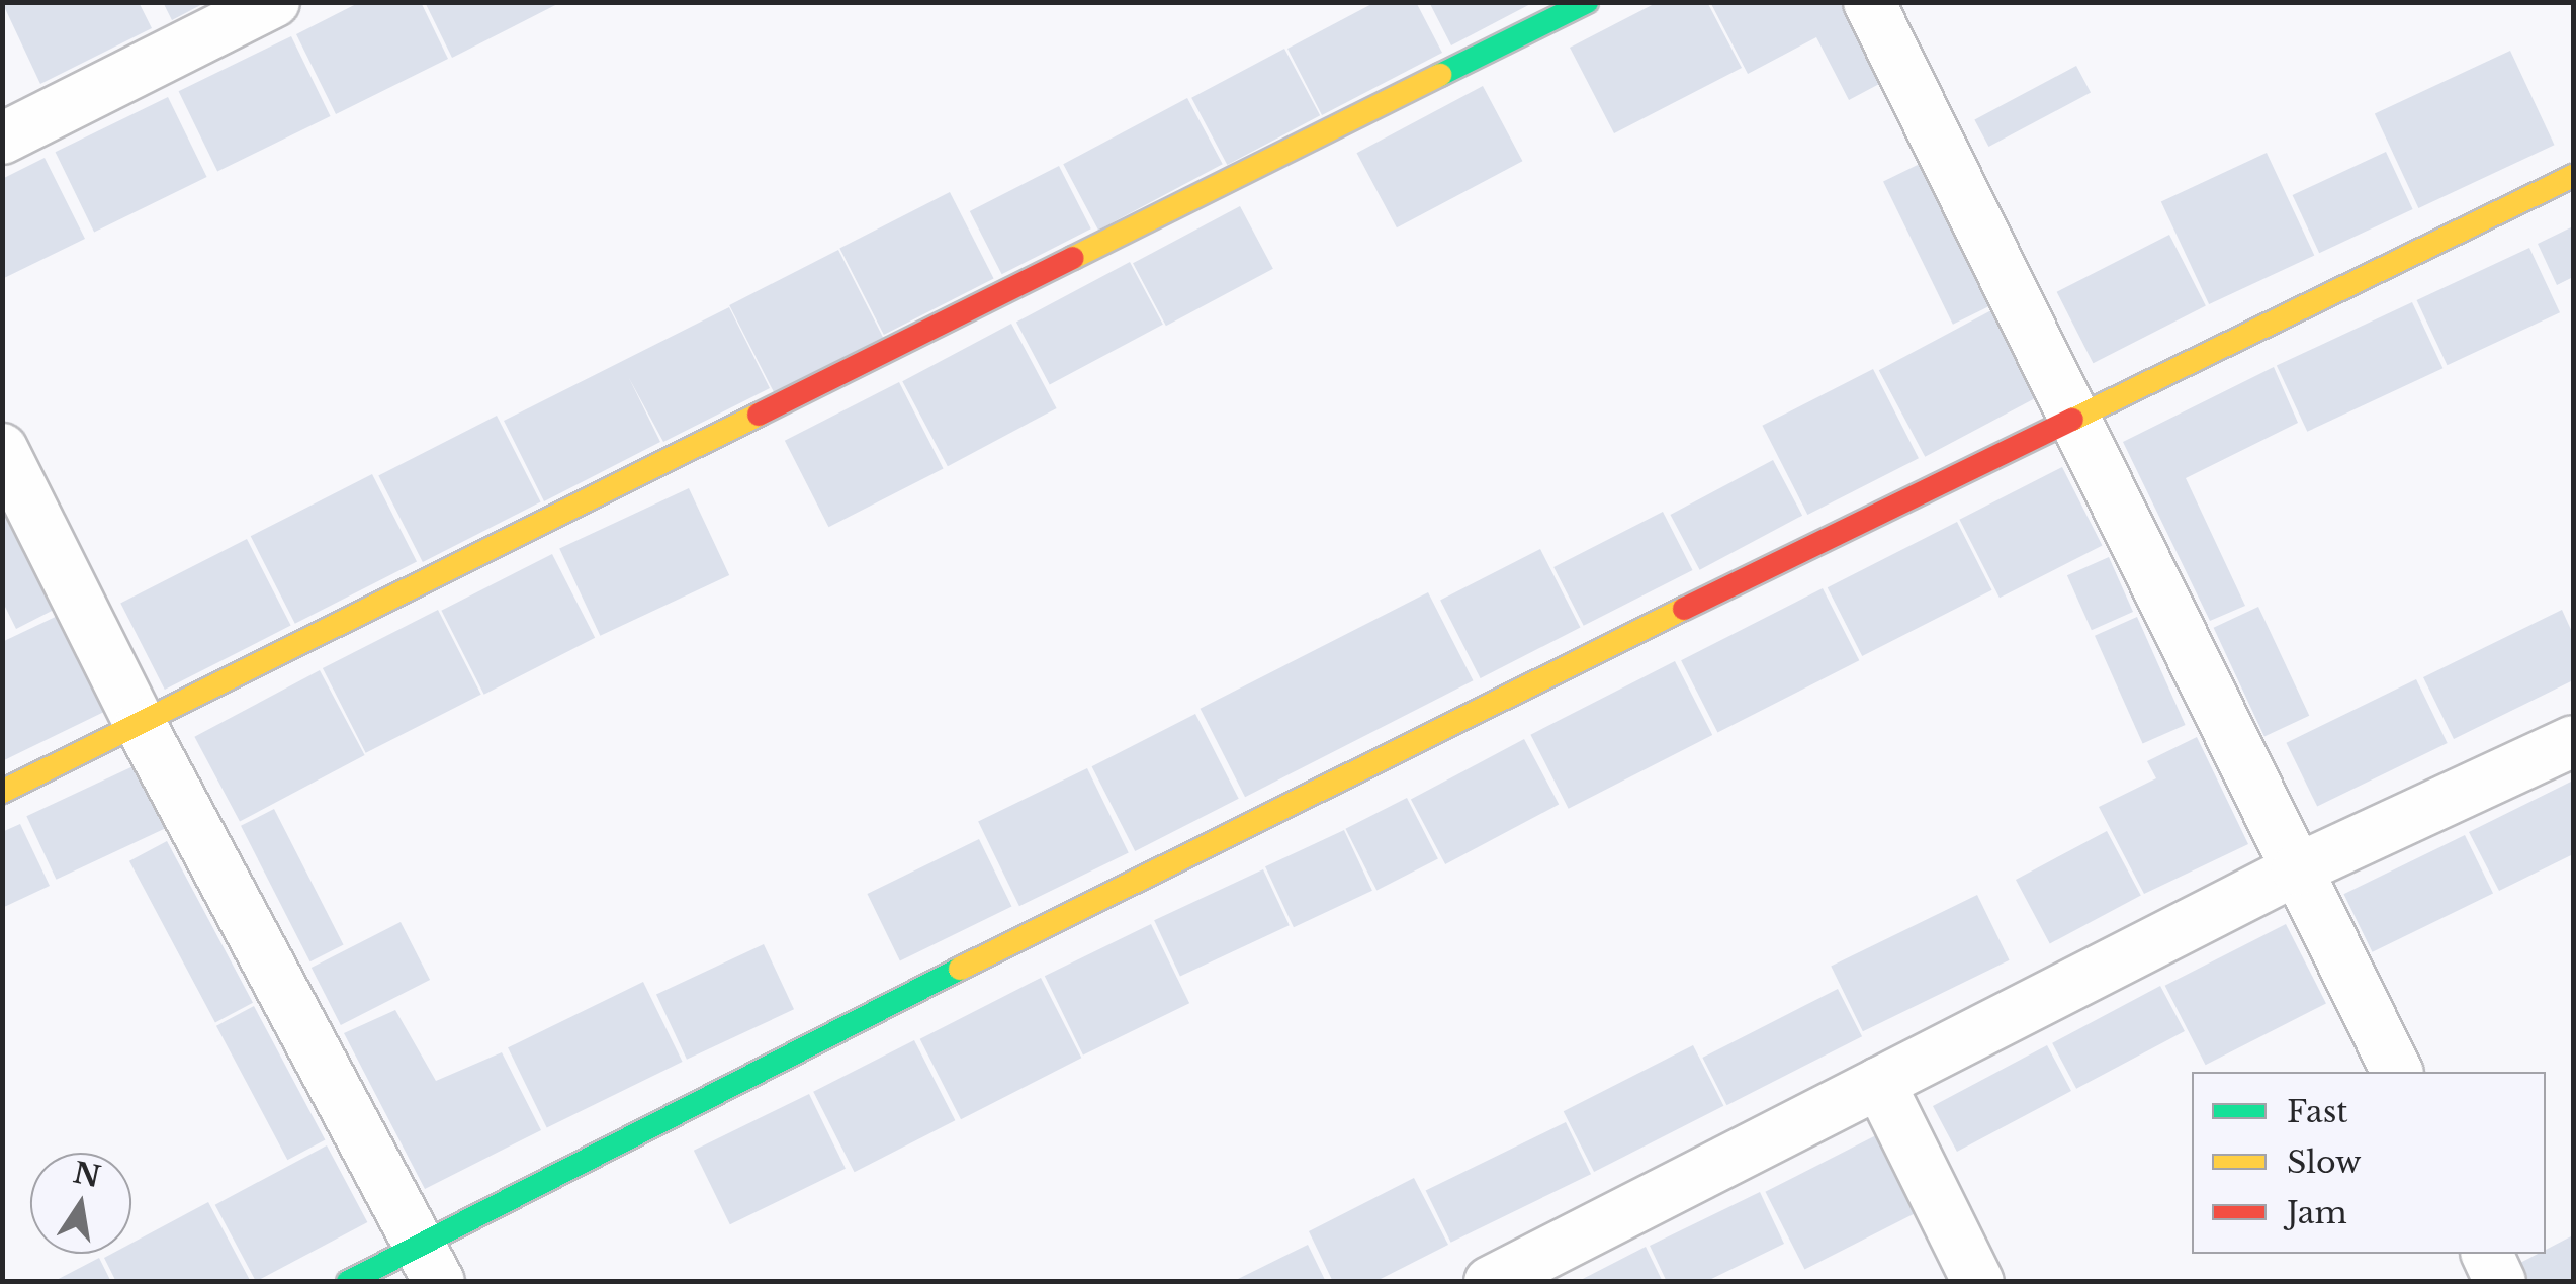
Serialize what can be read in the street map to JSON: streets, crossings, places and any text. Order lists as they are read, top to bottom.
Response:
{
  "legend": ["Fast", "Slow", "Jam"],
  "north": "top"
}
